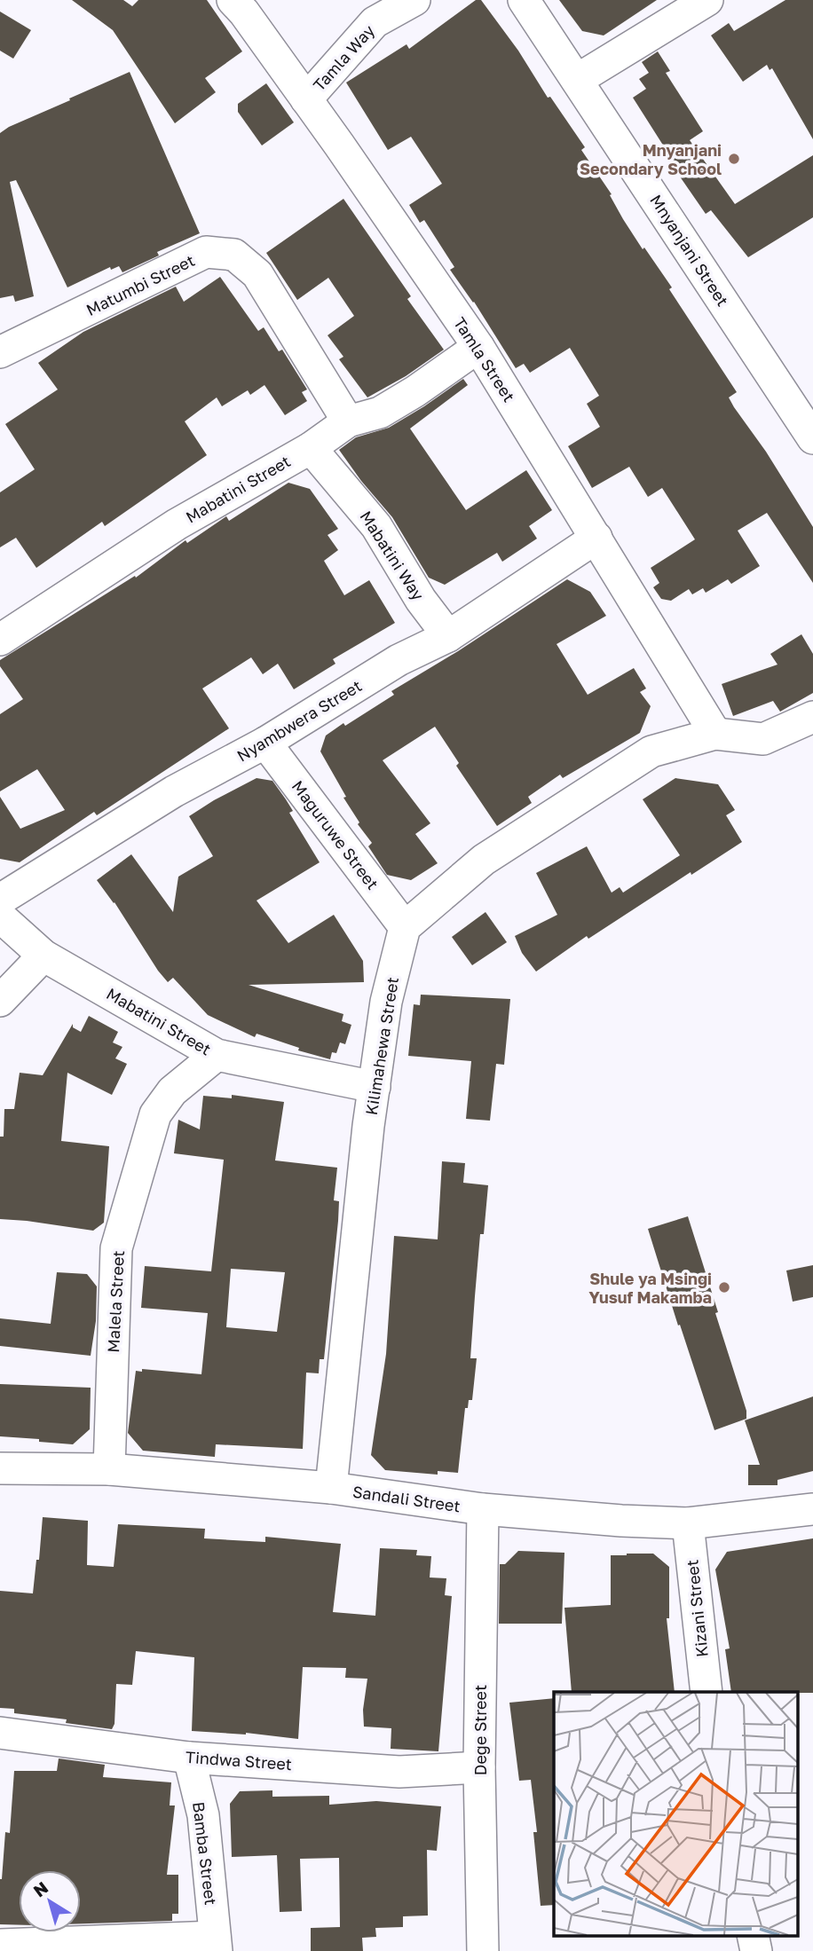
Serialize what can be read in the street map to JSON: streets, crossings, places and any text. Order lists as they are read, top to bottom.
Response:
{
  "streets": {
    "street": [
      "Tamla Way",
      "Mnyanjani Street",
      "Matumbi Street",
      "Tamla Street",
      "Mabatini Street",
      "Mabatini Way",
      "Nyambwera Street",
      "Maguruwe Street",
      "Kilimahewa Street",
      "Malela Street",
      "Sandali Street",
      "Kizani Street",
      "Dege Street",
      "Tindwa Street",
      "Bamba Street"
    ]
  },
  "crossings": [
    ["Tamla Way", "Tamla Street"],
    ["Matumbi Street", "Mabatini Street"],
    ["Tamla Street", "Mabatini Street"],
    ["Tamla Street", "Nyambwera Street"],
    ["Mabatini Street", "Mabatini Way"],
    ["Mabatini Street", "Kilimahewa Street"],
    ["Mabatini Street", "Malela Street"],
    ["Mabatini Way", "Nyambwera Street"],
    ["Nyambwera Street", "Maguruwe Street"],
    ["Maguruwe Street", "Kilimahewa Street"],
    ["Kilimahewa Street", "Sandali Street"],
    ["Malela Street", "Sandali Street"],
    ["Sandali Street", "Kizani Street"],
    ["Sandali Street", "Dege Street"],
    ["Dege Street", "Tindwa Street"],
    ["Tindwa Street", "Bamba Street"]
  ],
  "places": ["Mnyanjani Secondary School", "Shule ya Msingi Yusuf Makamba"],
  "north": "top left"
}
